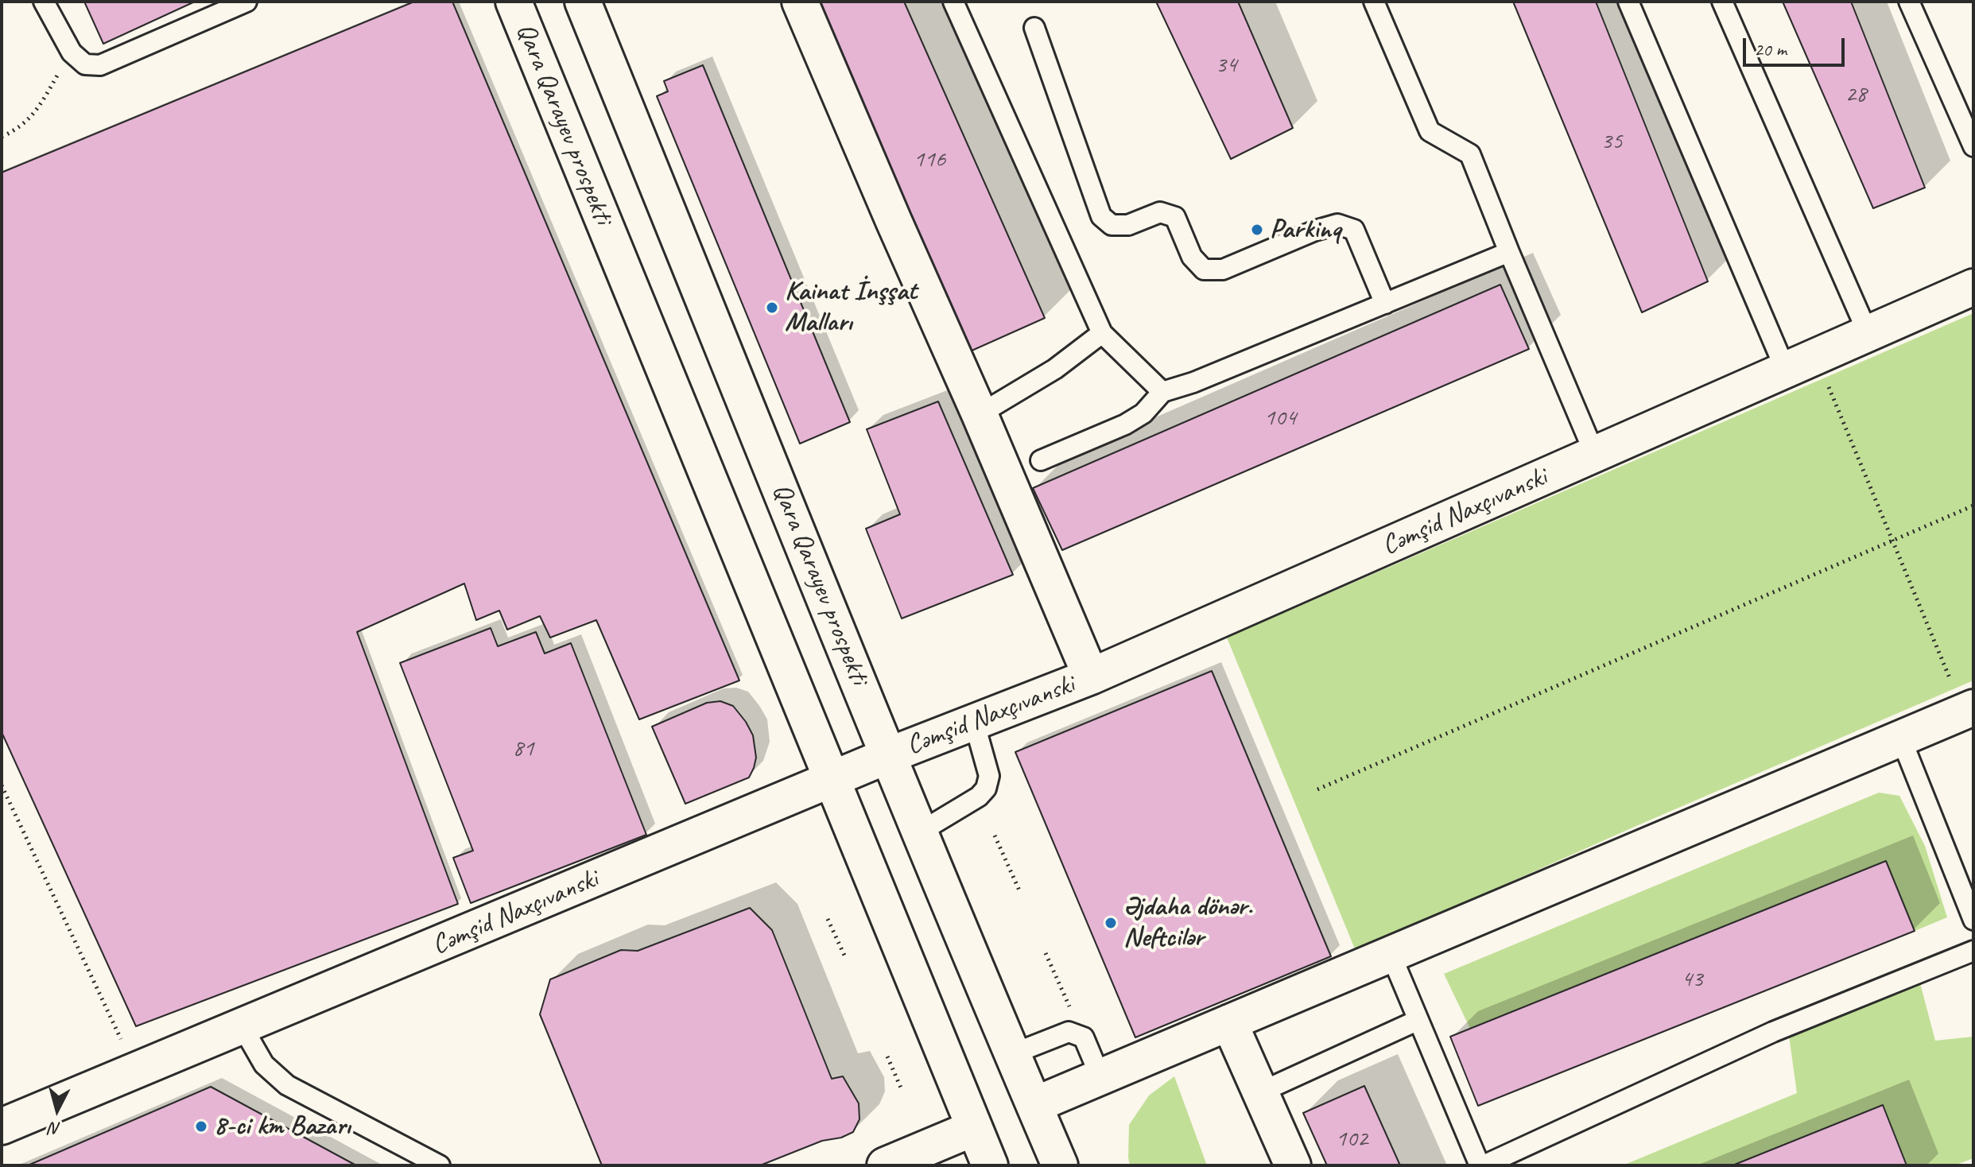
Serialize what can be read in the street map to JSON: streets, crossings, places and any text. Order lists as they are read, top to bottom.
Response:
{
  "streets": {
    "street": ["Qara Qarayev prospekti", "Cəmşid Naxçıvanski"]
  },
  "crossings": [
    ["Qara Qarayev prospekti", "Cəmşid Naxçıvanski"]
  ],
  "places": [
    "Parkinq",
    "Kainat İnşşat Malları",
    "Əjdaha dönər. Neftcilər",
    "8-ci km Bazarı"
  ],
  "house_numbers": [
    "34",
    "28",
    "35",
    "116",
    "104",
    "81",
    "43",
    "102"
  ],
  "scale_bar": "20 m",
  "north": "bottom"
}
